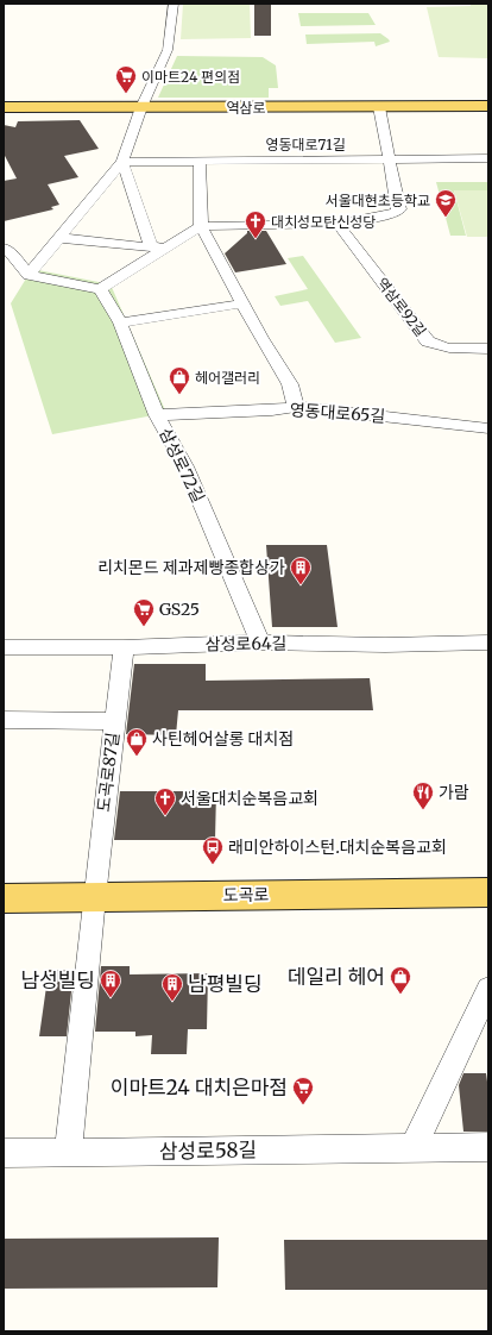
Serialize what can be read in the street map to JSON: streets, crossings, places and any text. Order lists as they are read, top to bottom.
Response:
{
  "streets": {
    "main road": ["역삼로", "도곡로"],
    "street": [
      "영동대로71길",
      "역삼로92길",
      "영동대로65길",
      "삼성로72길",
      "삼성로64길",
      "도곡로87길",
      "삼성로58길"
    ]
  },
  "crossings": [
    ["영동대로65길", "삼성로72길"],
    ["삼성로72길", "삼성로64길"],
    ["삼성로64길", "도곡로87길"],
    ["도곡로87길", "도곡로"],
    ["도곡로87길", "삼성로58길"]
  ],
  "places": {
    "supermarket": ["이마트24 편의점", "GS25", "이마트24 대치은마점"],
    "school or university": ["서울대현초등학교"],
    "church": ["대치성모탄신성당", "서울대치순복음교회"],
    "shop": ["헤어갤러리", "사틴헤어살롱 대치점", "데일리 헤어"],
    "building": ["리치몬드 제과제빵종합상가", "남성빌딩", "남평빌딩"],
    "restaurant": ["가람"],
    "bus stop": ["래미안하이스턴.대치순복음교회"]
  }
}
